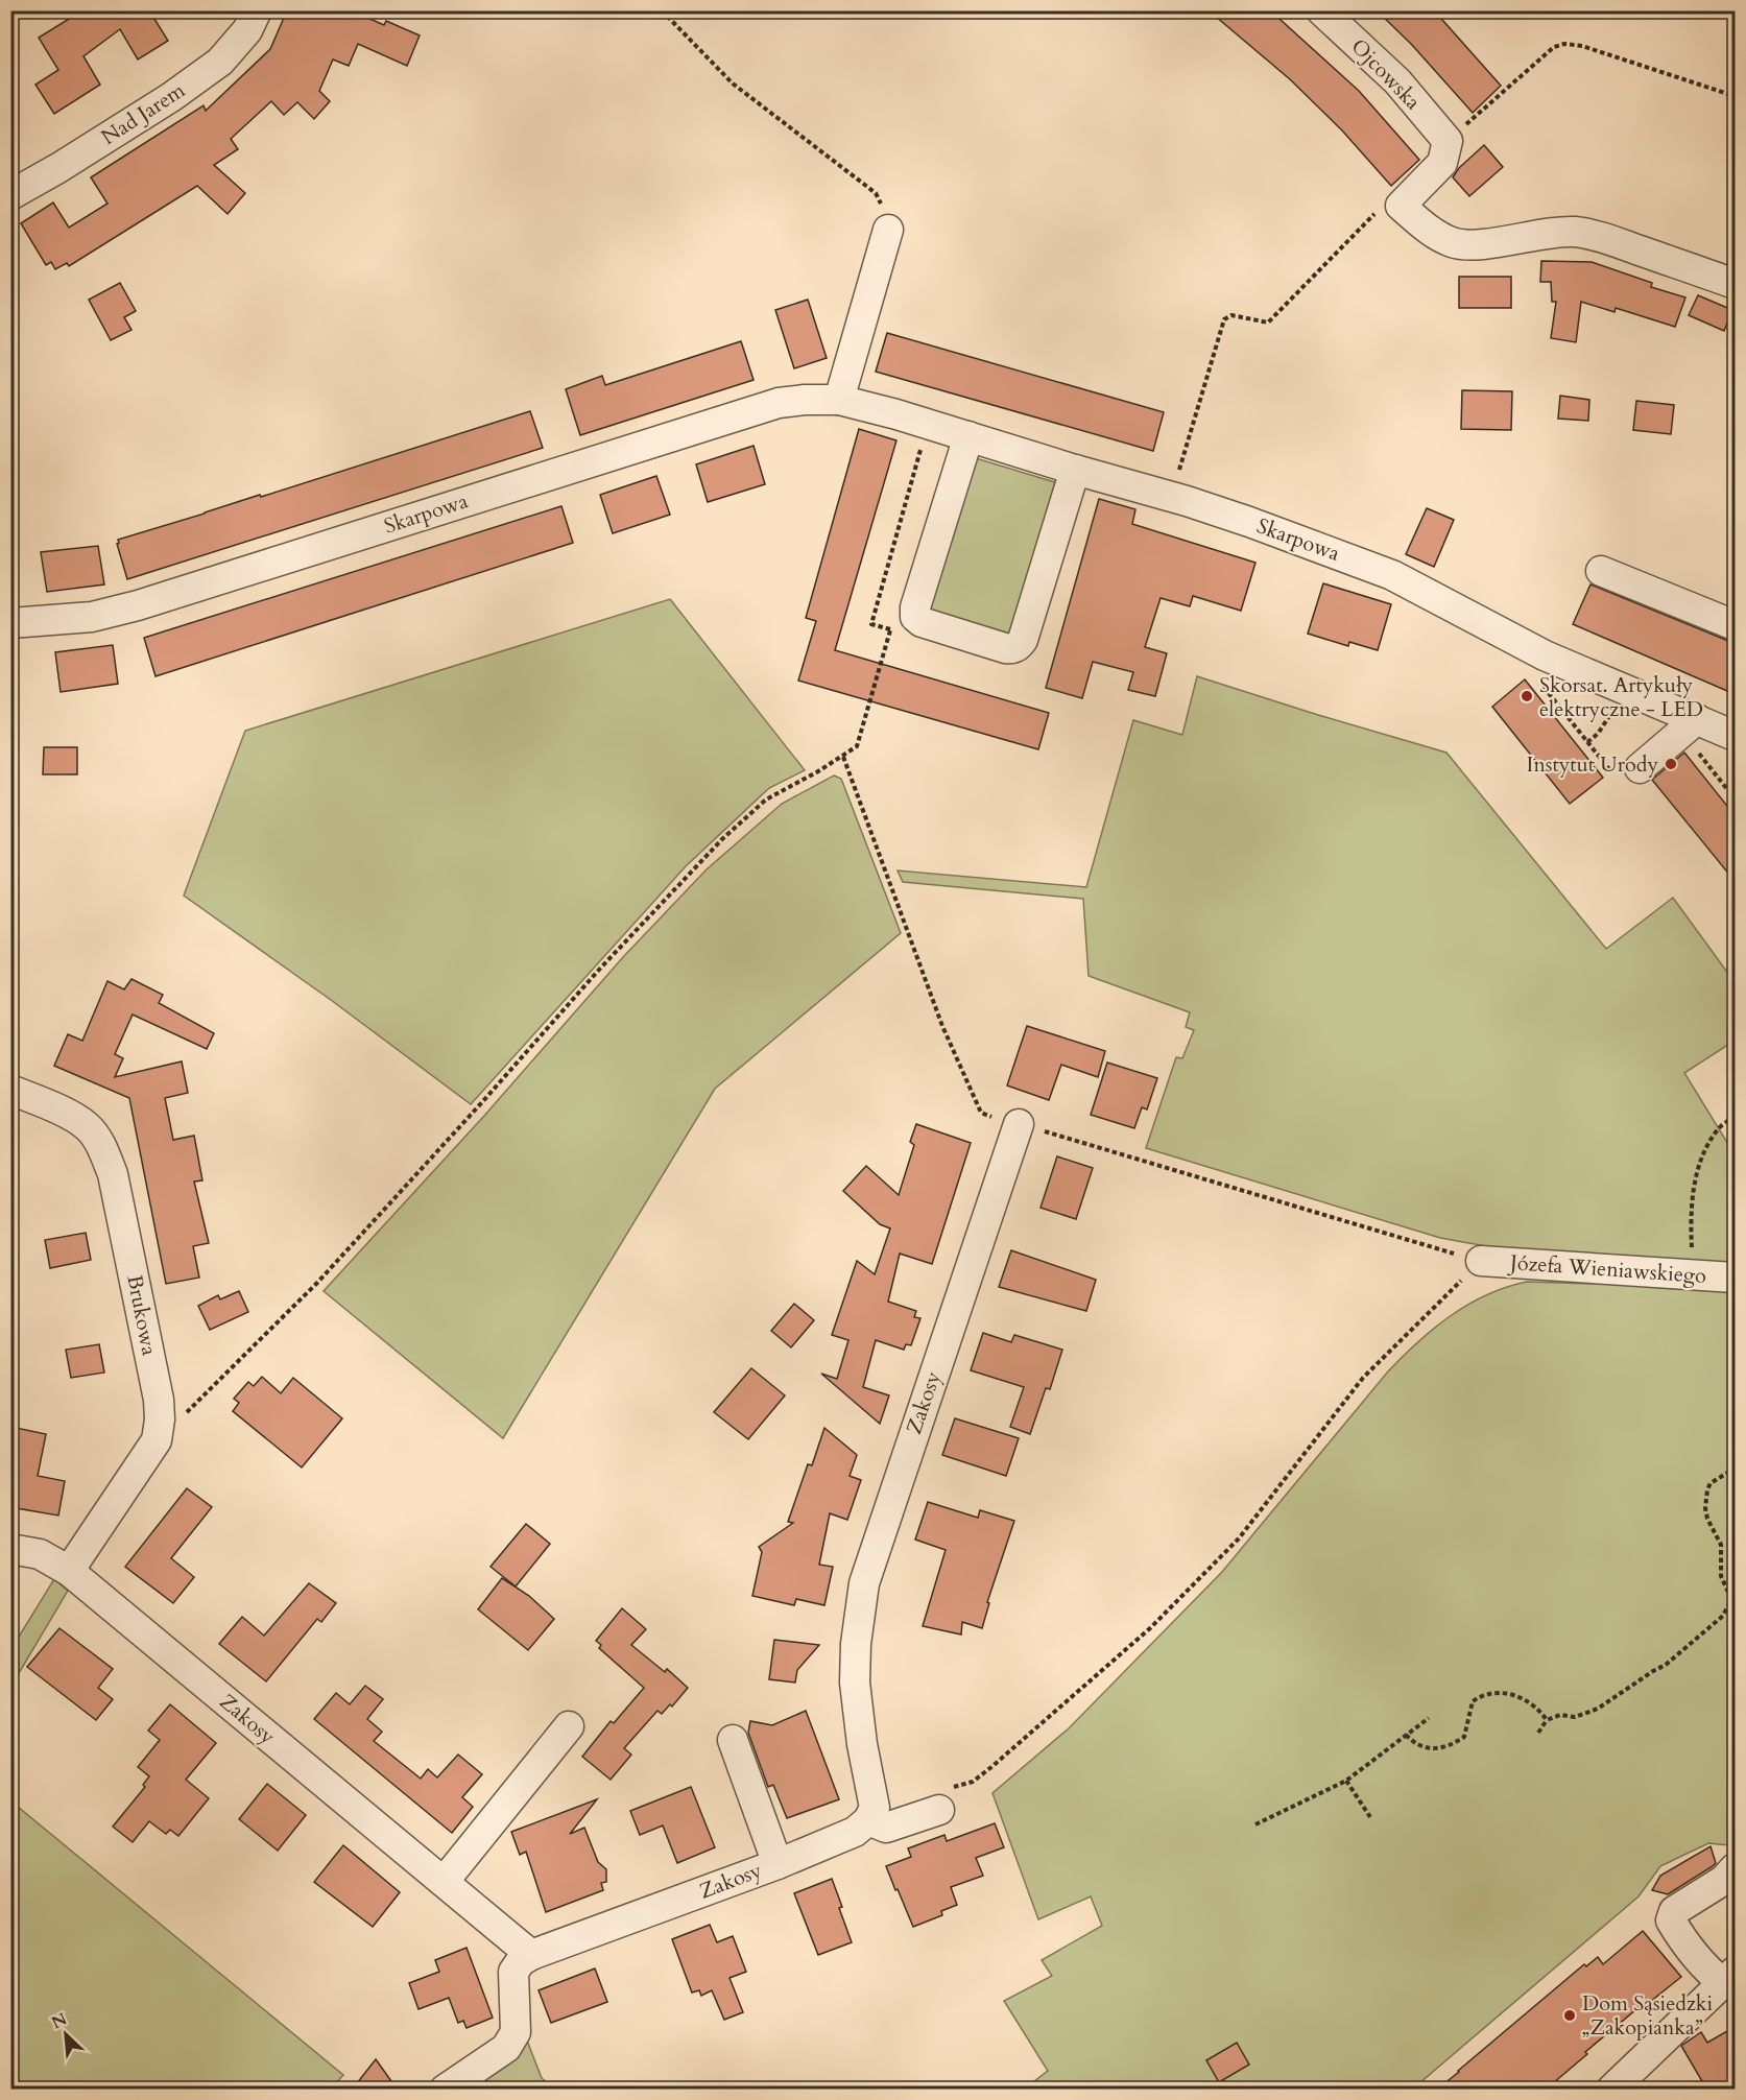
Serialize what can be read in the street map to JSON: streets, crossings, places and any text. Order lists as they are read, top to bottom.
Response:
{
  "streets": {
    "street": [
      "Ojcowska",
      "Nad Jarem",
      "Skarpowa",
      "Józefa Wieniawskiego",
      "Brukowa",
      "Zakosy"
    ]
  },
  "crossings": [
    ["Brukowa", "Zakosy"]
  ],
  "places": ["Skorsat. Artykuły elektryczne - LED", "Instytut Urody", "Dom Sąsiedzki „Zakopianka”"],
  "north": "top left"
}
